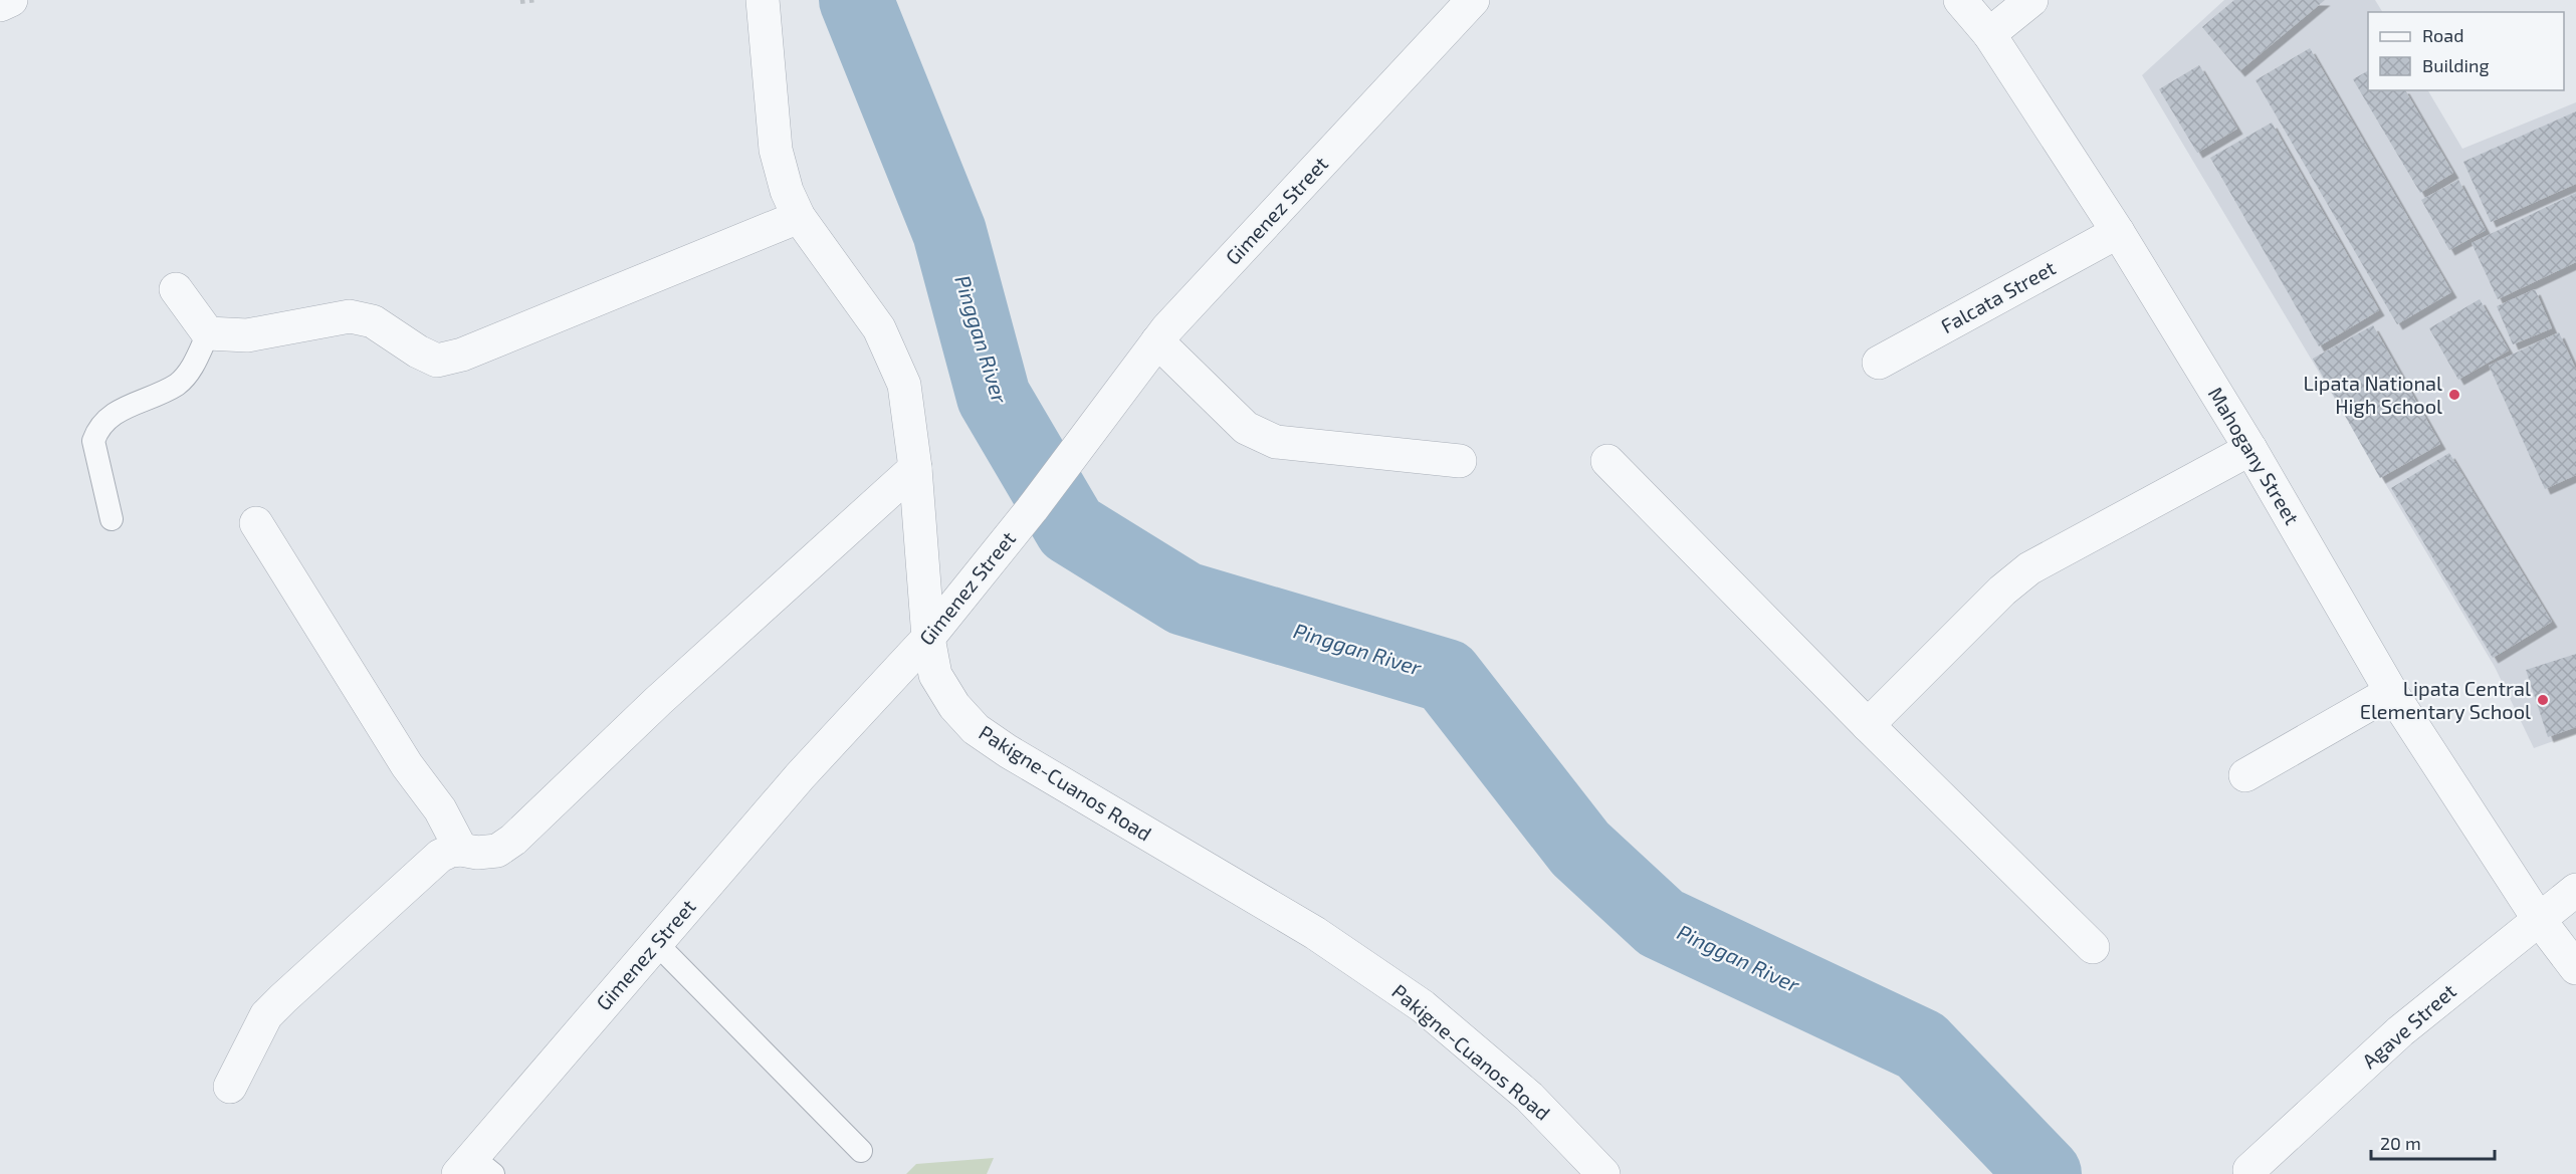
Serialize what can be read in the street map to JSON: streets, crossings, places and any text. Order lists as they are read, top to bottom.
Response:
{
  "streets": {
    "street": [
      "Gimenez Street",
      "Falcata Street",
      "Mahogany Street",
      "Pakigne-Cuanos Road",
      "Agave Street"
    ]
  },
  "crossings": [
    ["Gimenez Street", "Pakigne-Cuanos Road"],
    ["Falcata Street", "Mahogany Street"],
    ["Mahogany Street", "Agave Street"]
  ],
  "water": ["Pinggan River"],
  "places": ["Lipata National High School", "Lipata Central Elementary School"],
  "legend": ["Road", "Building"],
  "scale_bar": "20 m"
}
